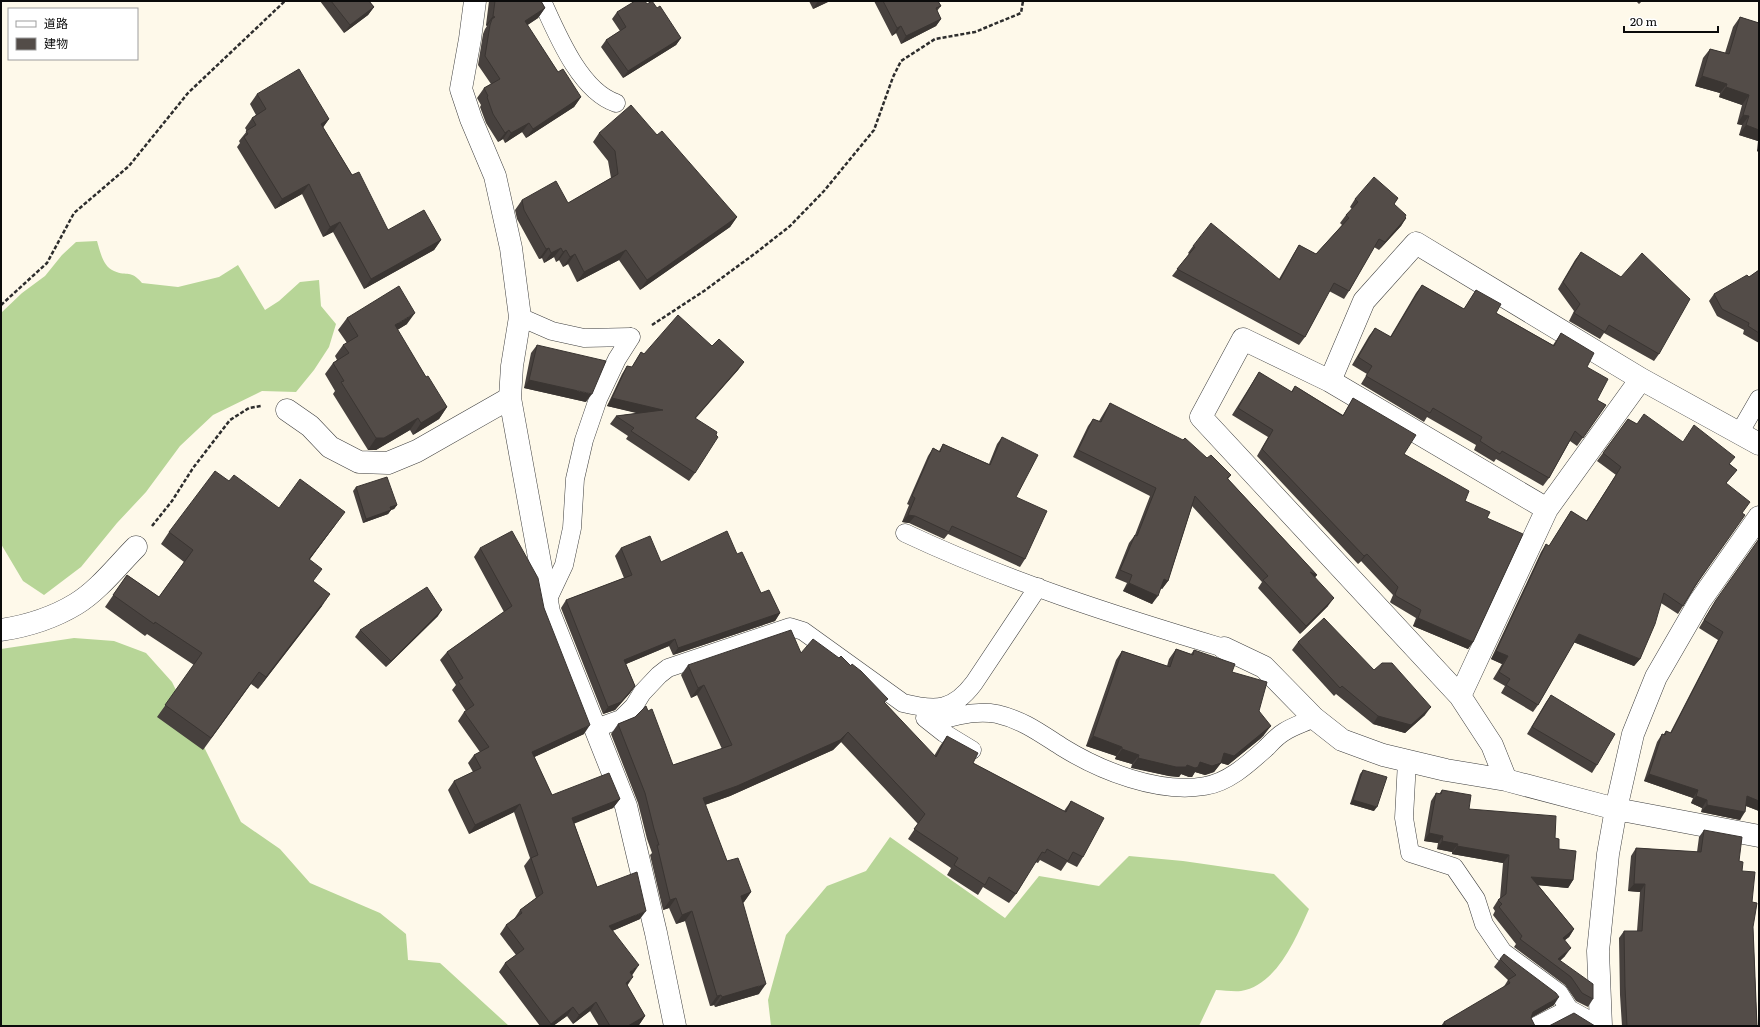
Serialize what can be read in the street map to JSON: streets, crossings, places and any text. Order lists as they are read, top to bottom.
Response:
{
  "legend": ["道路", "建物"],
  "scale_bar": "20 m"
}
